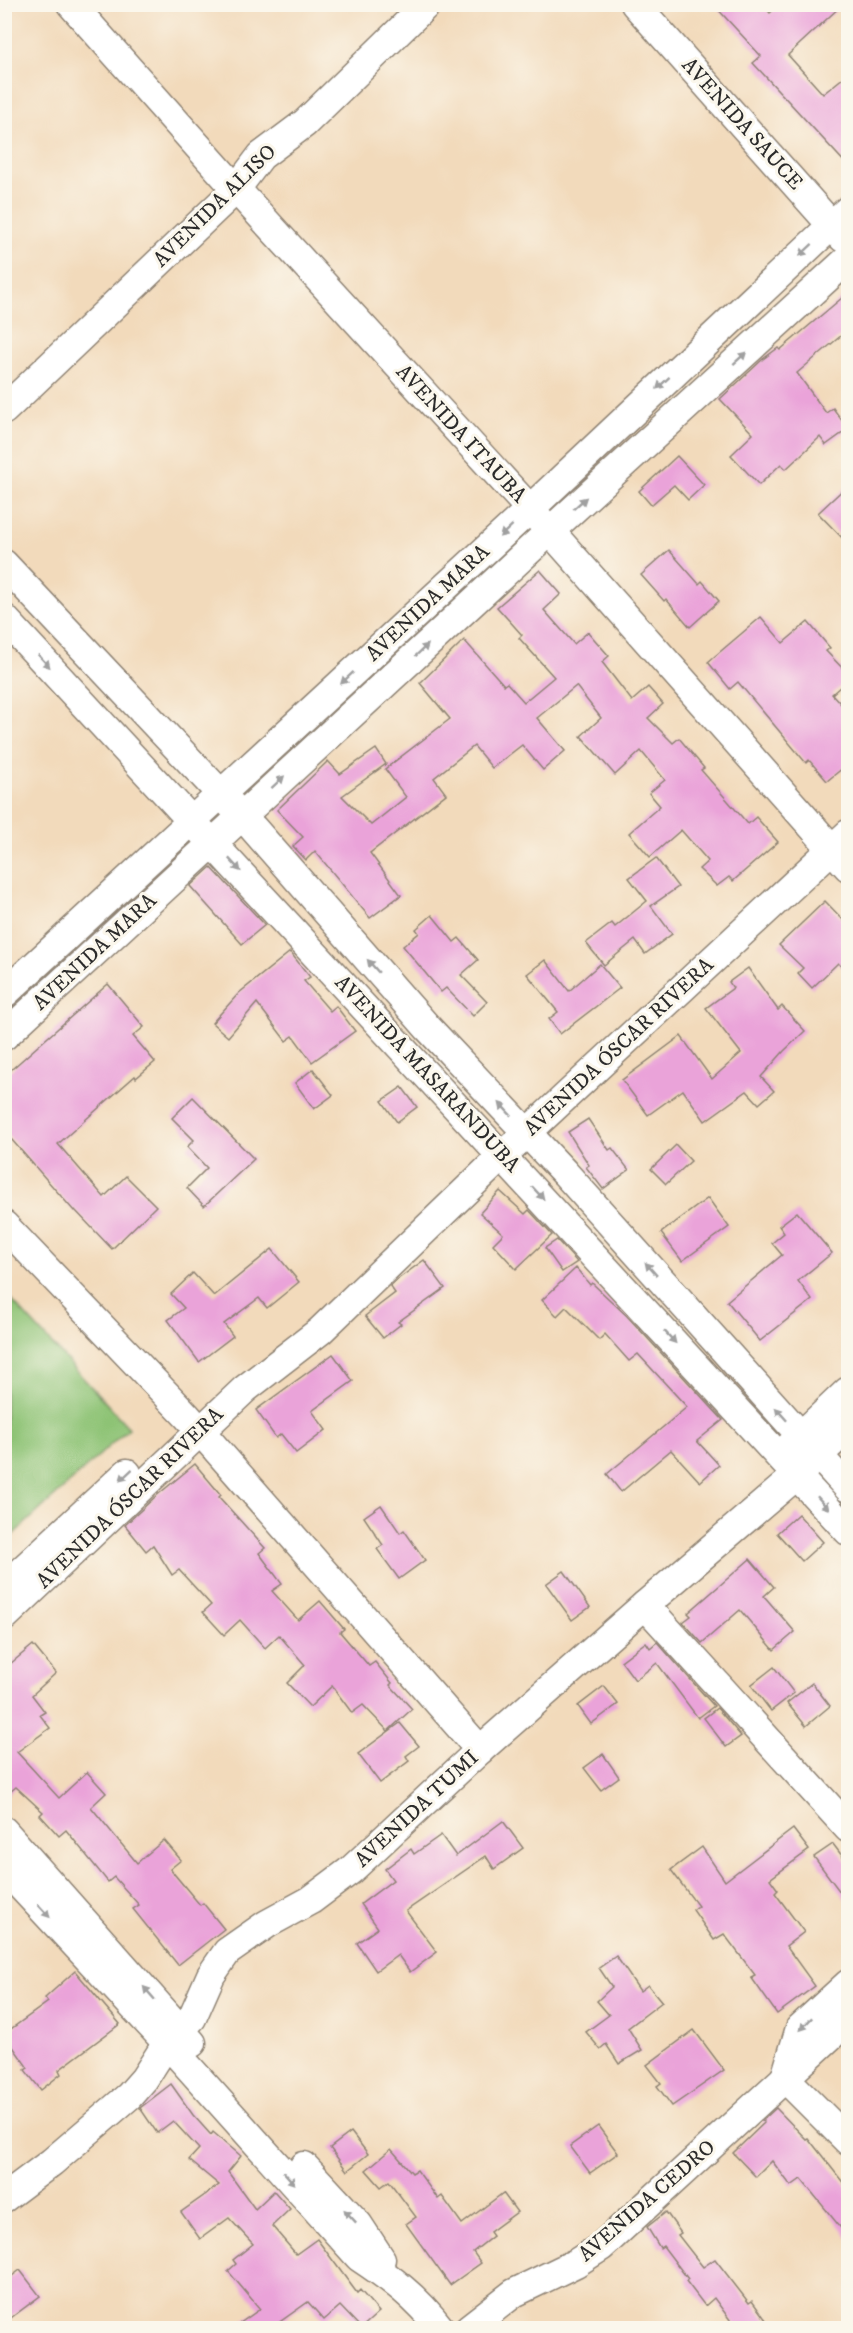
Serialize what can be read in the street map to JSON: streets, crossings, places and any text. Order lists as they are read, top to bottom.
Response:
{
  "streets": {
    "street": [
      "AVENIDA SAUCE",
      "AVENIDA ALISO",
      "AVENIDA ITAUBA",
      "AVENIDA MARA",
      "AVENIDA ÓSCAR RIVERA",
      "AVENIDA MASARANDUBA",
      "AVENIDA TUMI",
      "AVENIDA CEDRO"
    ]
  },
  "crossings": [
    ["AVENIDA SAUCE", "AVENIDA MARA"],
    ["AVENIDA ALISO", "AVENIDA ITAUBA"],
    ["AVENIDA ITAUBA", "AVENIDA MARA"],
    ["AVENIDA ITAUBA", "AVENIDA ÓSCAR RIVERA"],
    ["AVENIDA MARA", "AVENIDA MASARANDUBA"],
    ["AVENIDA ÓSCAR RIVERA", "AVENIDA MASARANDUBA"],
    ["AVENIDA MASARANDUBA", "AVENIDA TUMI"]
  ]
}
